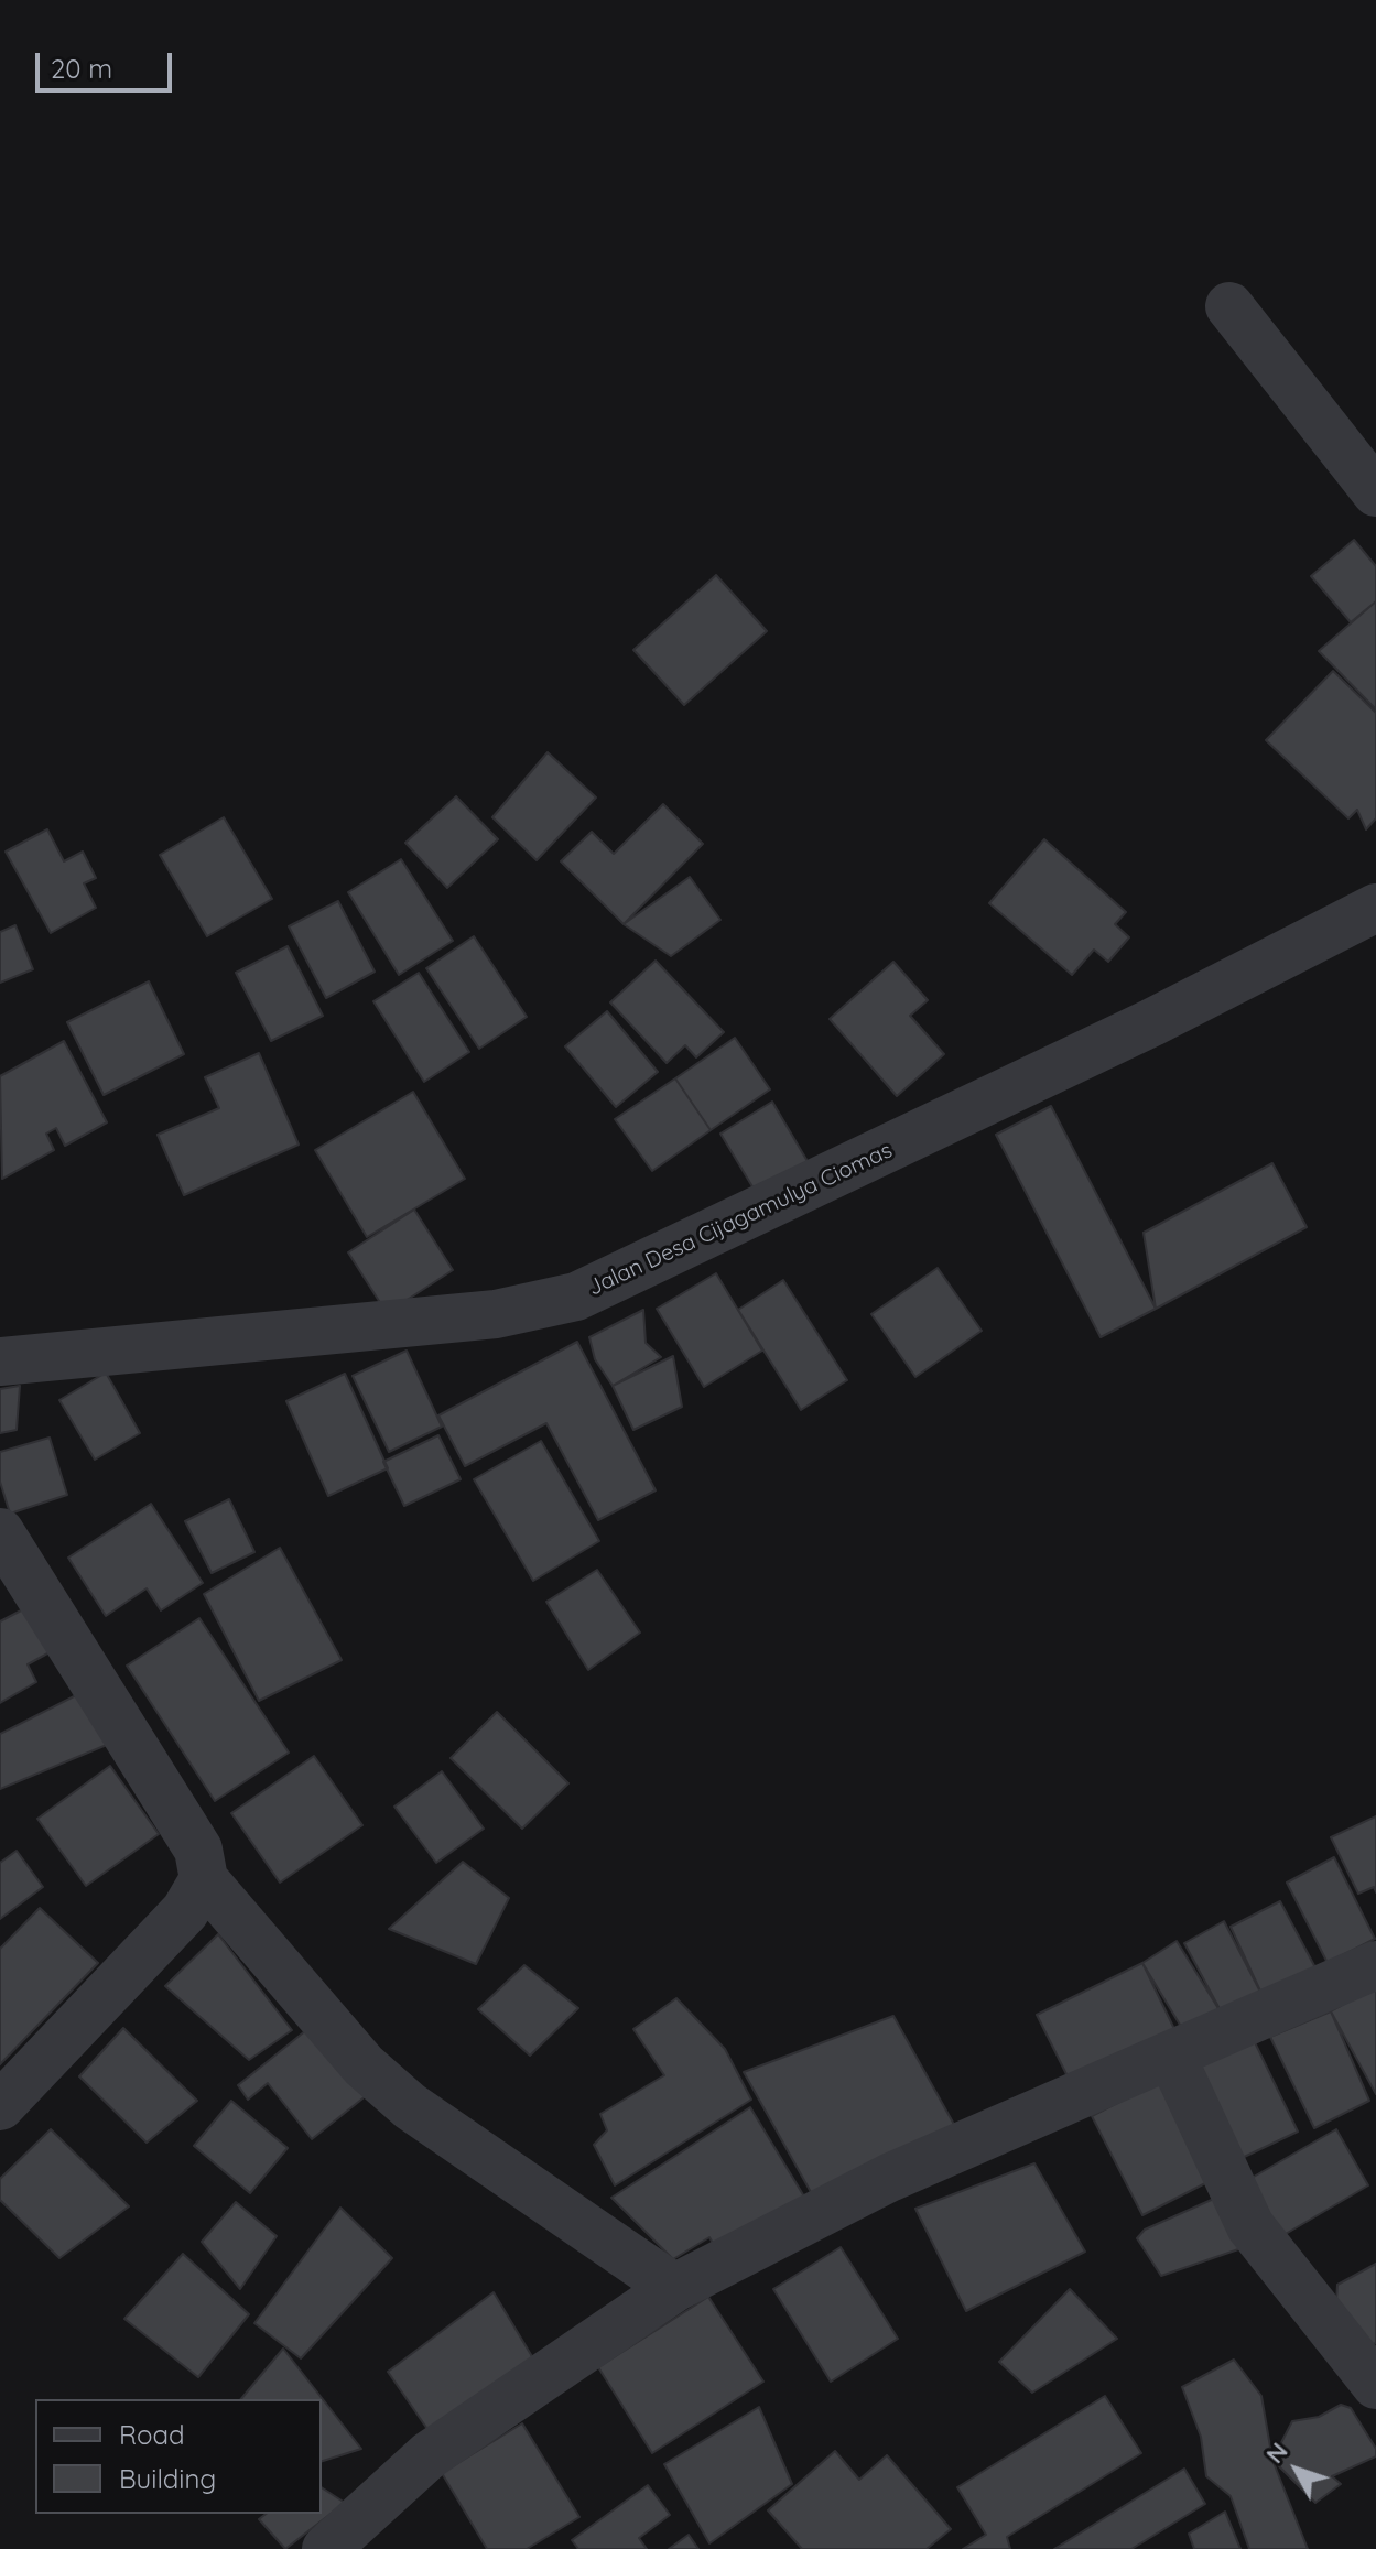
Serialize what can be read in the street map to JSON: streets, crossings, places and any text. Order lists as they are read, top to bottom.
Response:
{
  "streets": {
    "street": ["Jalan Desa Cijagamulya Ciomas"]
  },
  "legend": ["Road", "Building"],
  "scale_bar": "20 m",
  "north": "top left"
}
